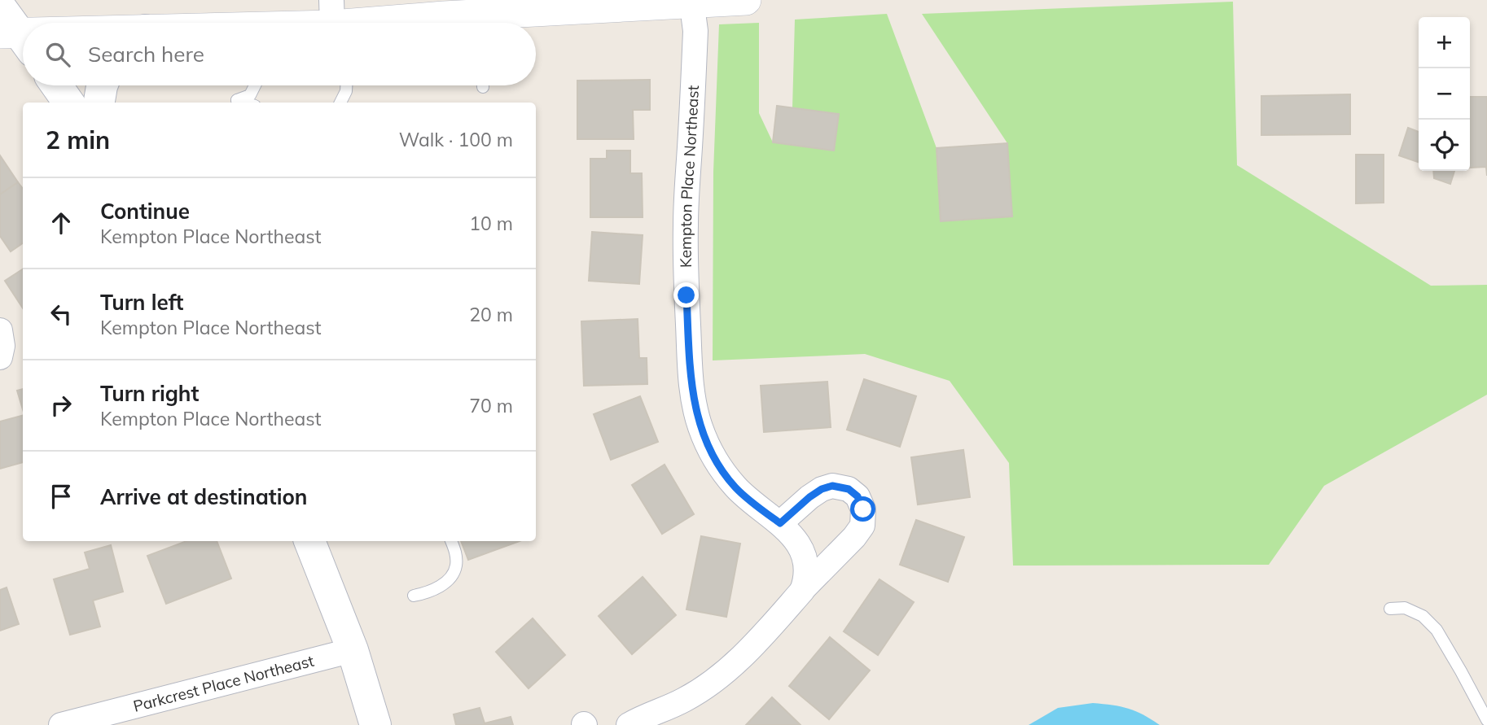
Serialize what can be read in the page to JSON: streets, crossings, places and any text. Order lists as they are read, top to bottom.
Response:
{
  "streets": {
    "street": ["Kempton Place Northeast", "Parkcrest Place Northeast"]
  },
  "page": {
    "map_buttons": ["+", "−"],
    "search": "Search here",
    "heading": ["2 min", "Walk · 100 m"],
    "list": [
      ["Continue", "Kempton Place Northeast", "10 m"],
      ["Turn left", "Kempton Place Northeast", "20 m"],
      ["Turn right", "Kempton Place Northeast", "70 m"],
      "Arrive at destination"
    ]
  }
}
